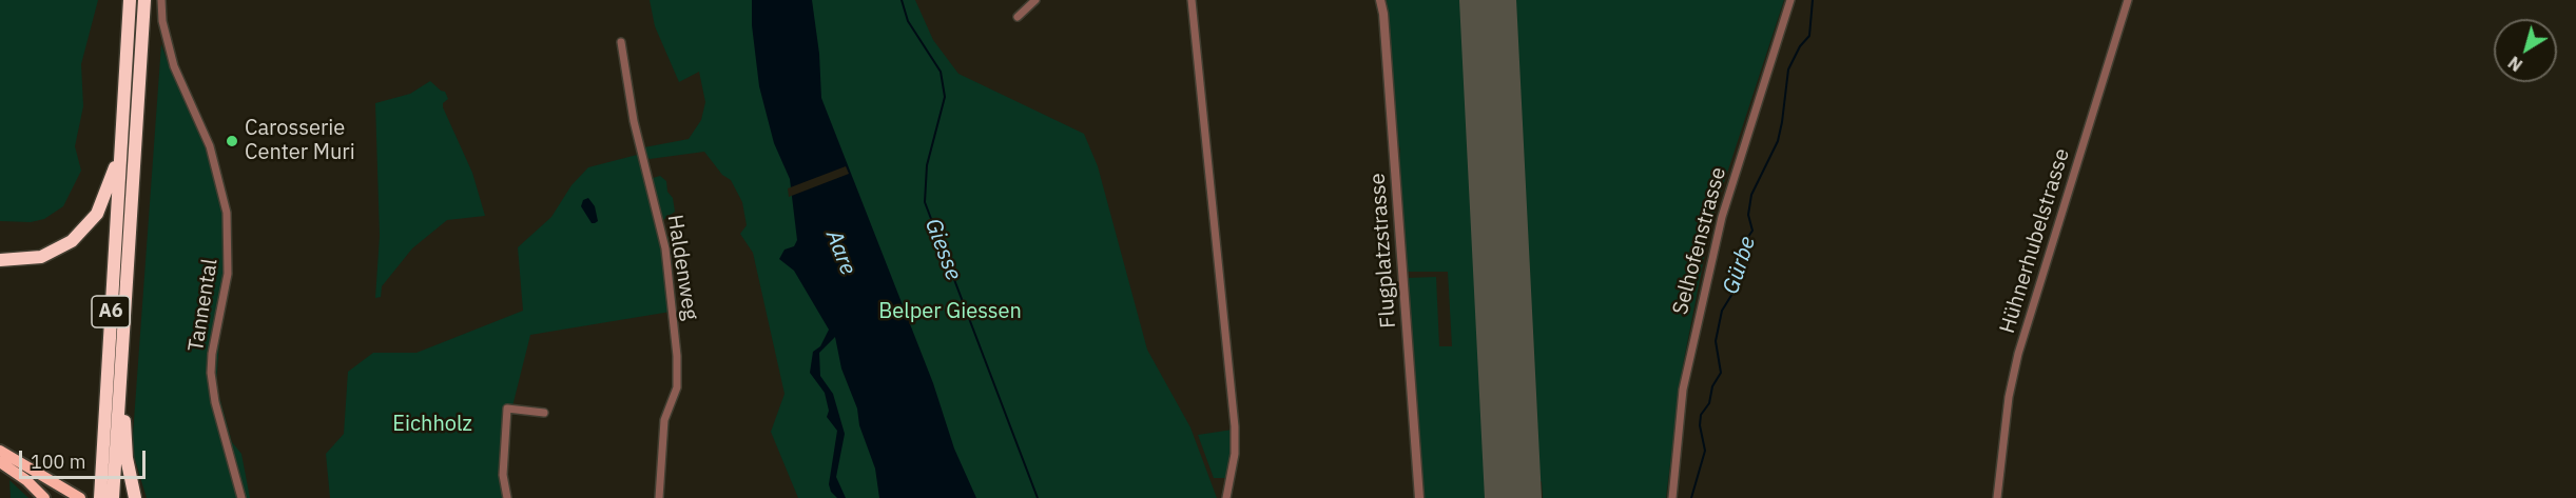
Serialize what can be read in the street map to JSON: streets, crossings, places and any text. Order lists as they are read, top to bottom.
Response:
{
  "streets": {
    "highway": ["A6"],
    "street": [
      "Selhofenstrasse",
      "Hühnerhubelstrasse",
      "Flugplatzstrasse",
      "Haldenweg",
      "Tannental"
    ]
  },
  "water": ["Giesse", "Aare", "Gürbe"],
  "parks": ["Belper Giessen", "Eichholz"],
  "places": ["Carosserie Center Muri"],
  "scale_bar": "100 m",
  "north": "bottom left"
}
